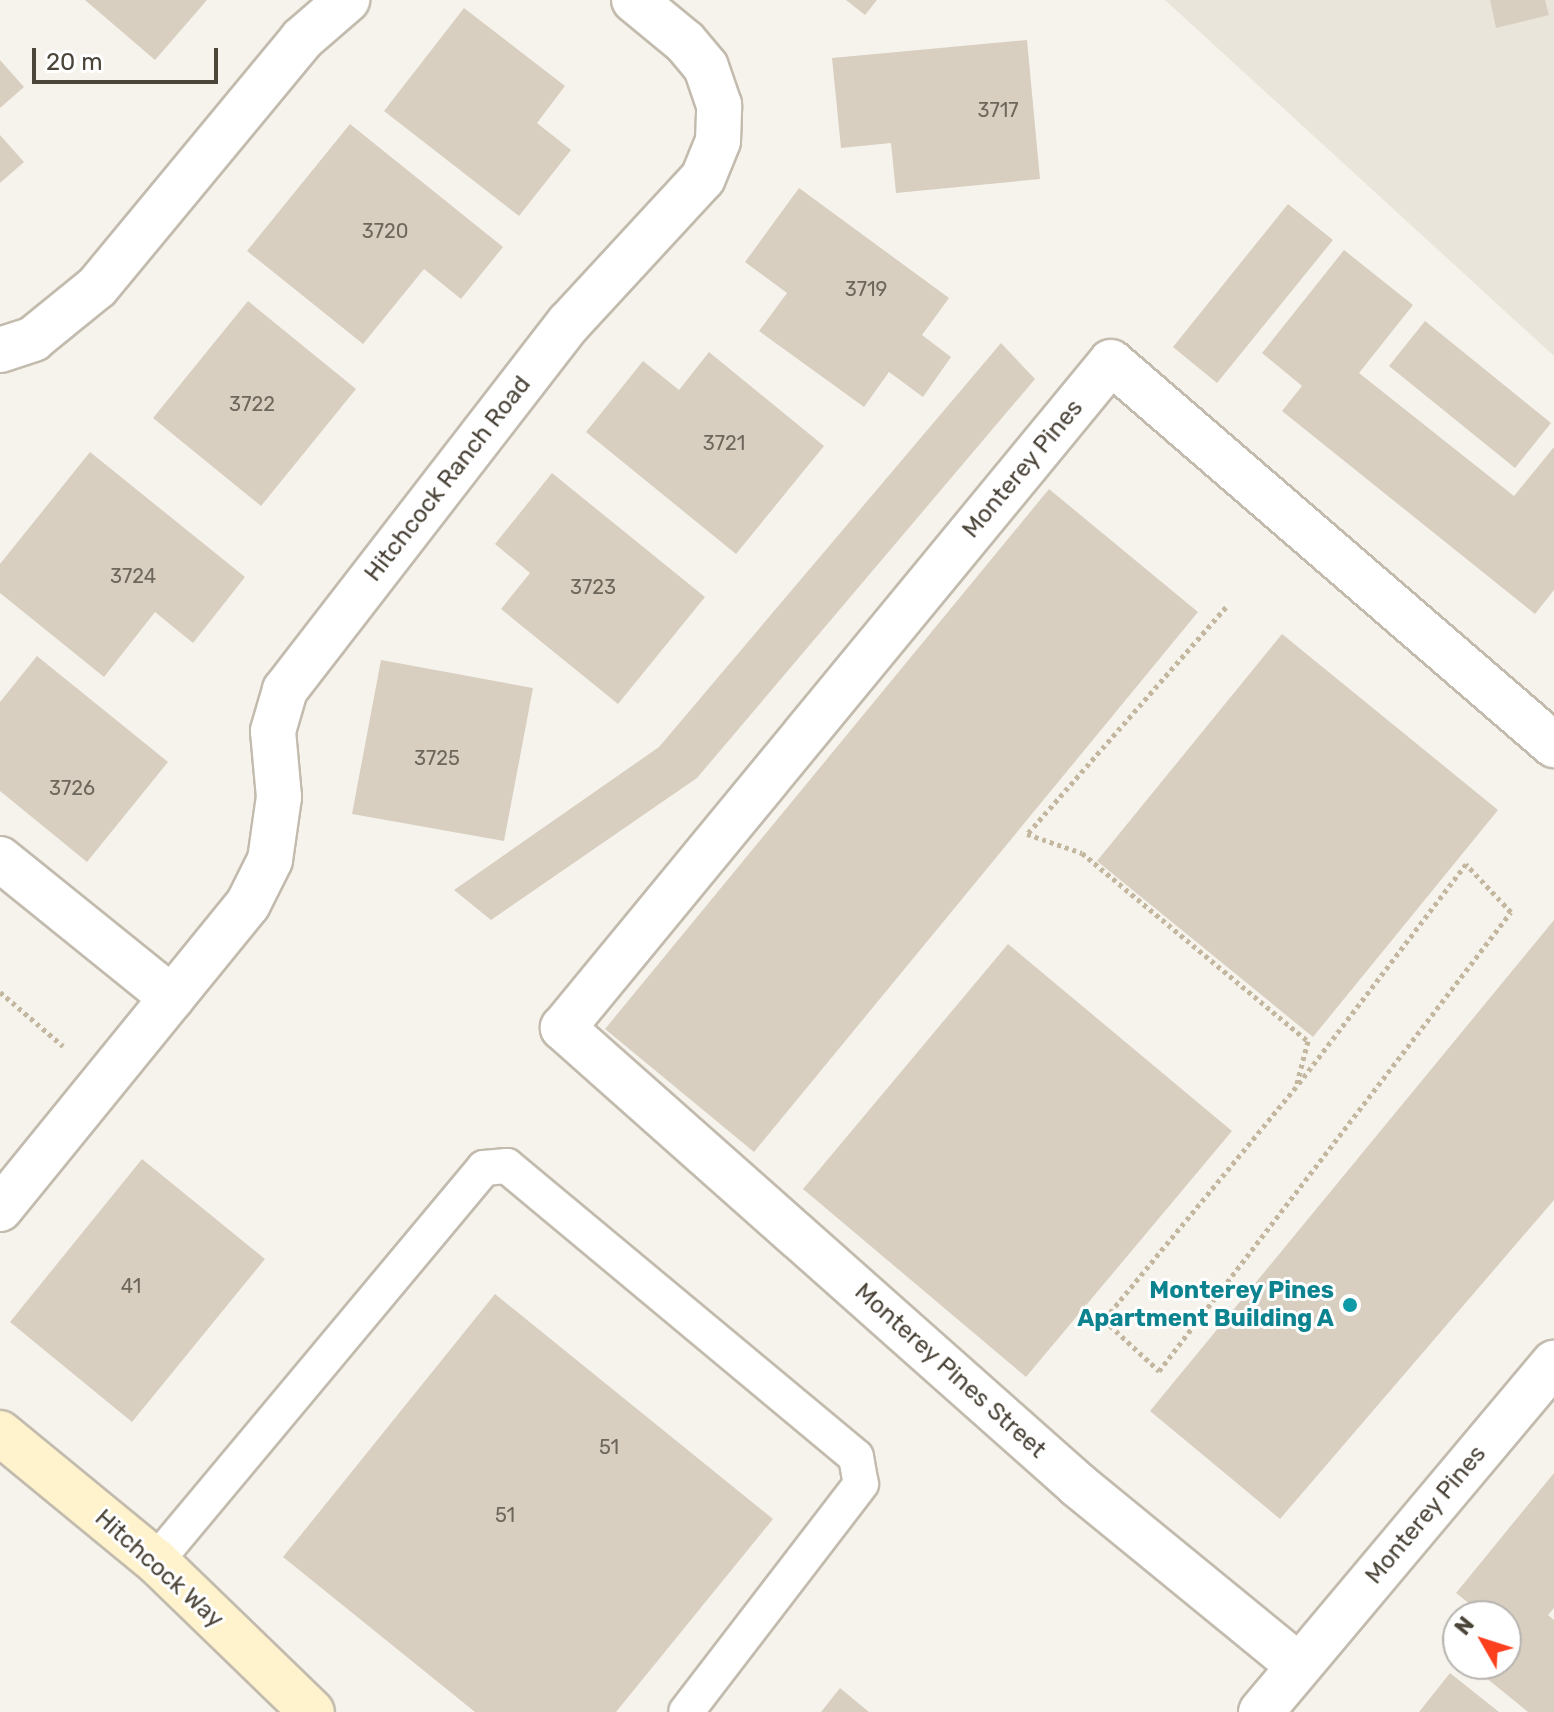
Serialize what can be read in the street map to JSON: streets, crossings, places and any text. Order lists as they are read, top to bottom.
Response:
{
  "streets": {
    "street": [
      "Monterey Pines",
      "Hitchcock Ranch Road",
      "Monterey Pines Street",
      "Hitchcock Way"
    ]
  },
  "crossings": [
    ["Monterey Pines", "Monterey Pines Street"]
  ],
  "places": ["Monterey Pines Apartment Building A"],
  "house_numbers": [
    "3717",
    "3720",
    "3719",
    "3722",
    "3721",
    "3724",
    "3723",
    "3725",
    "3726",
    "41",
    "51",
    "51"
  ],
  "scale_bar": "20 m",
  "north": "top left"
}
